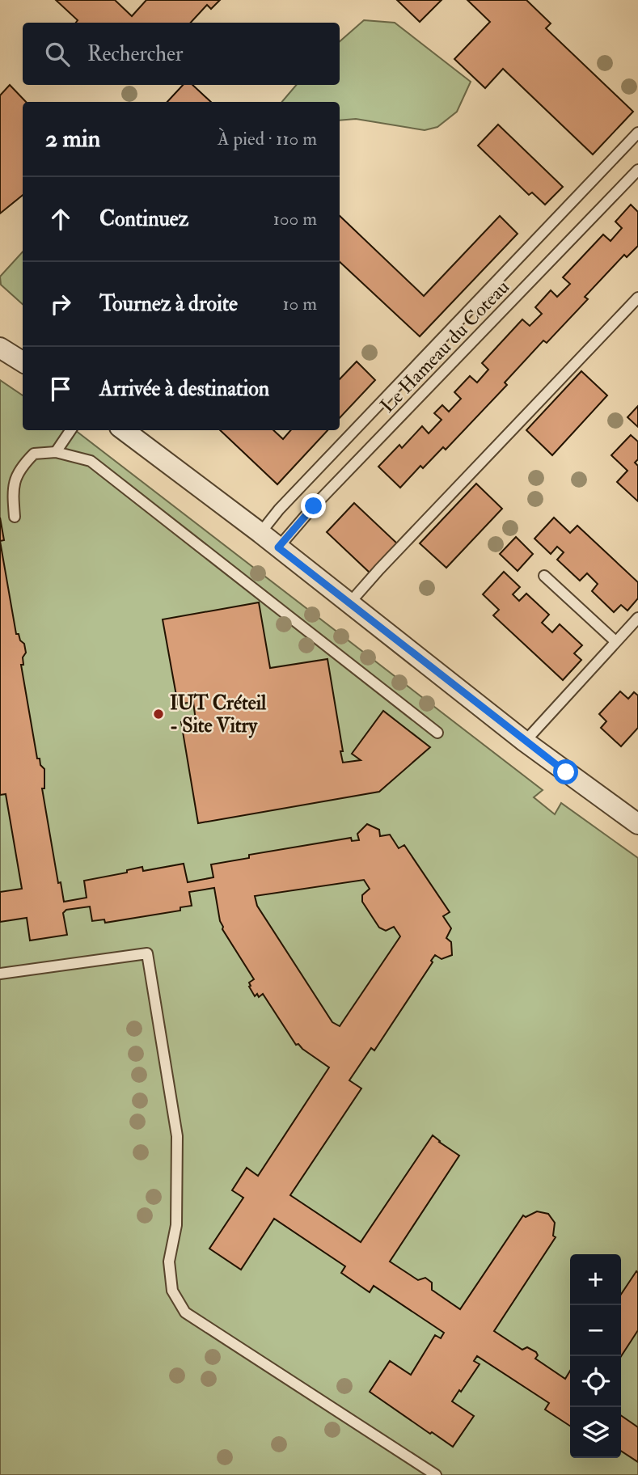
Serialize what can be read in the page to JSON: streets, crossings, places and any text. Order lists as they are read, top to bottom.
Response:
{
  "streets": {
    "lane": ["Le Hameau du Coteau"]
  },
  "places": ["IUT Créteil - Site Vitry"],
  "page": {
    "search": "Rechercher",
    "heading": ["2 min", "À pied · 110 m"],
    "list": [
      ["Continuez", "100 m"],
      ["Tournez à droite", "10 m"],
      "Arrivée à destination"
    ],
    "map_buttons": ["+", "−"]
  }
}
